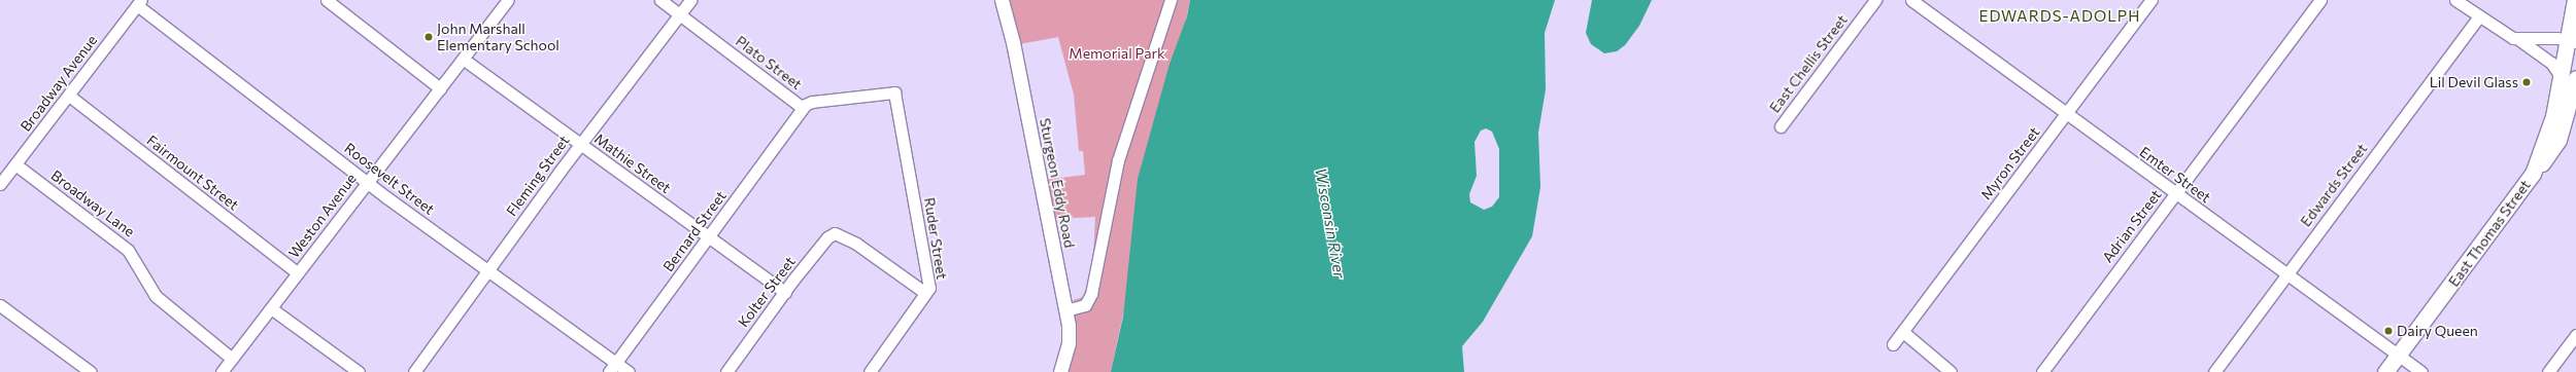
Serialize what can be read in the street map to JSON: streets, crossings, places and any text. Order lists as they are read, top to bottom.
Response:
{
  "streets": {
    "main road": ["East Thomas Street"],
    "street": [
      "Plato Street",
      "East Chellis Street",
      "Broadway Avenue",
      "Mathie Street",
      "Myron Street",
      "Fairmount Street",
      "Emter Street",
      "Fleming Street",
      "Roosevelt Street",
      "Sturgeon Eddy Road",
      "Edwards Street",
      "Broadway Lane",
      "Weston Avenue",
      "Adrian Street",
      "Bernard Street",
      "Ruder Street",
      "Kolter Street"
    ]
  },
  "crossings": [
    ["Plato Street", "Fleming Street"],
    ["Plato Street", "Bernard Street"],
    ["Plato Street", "Ruder Street"],
    ["Broadway Avenue", "Fairmount Street"],
    ["Broadway Avenue", "Roosevelt Street"],
    ["Broadway Avenue", "Broadway Lane"],
    ["Mathie Street", "Fleming Street"],
    ["Mathie Street", "Weston Avenue"],
    ["Mathie Street", "Bernard Street"],
    ["Mathie Street", "Kolter Street"],
    ["Myron Street", "Emter Street"],
    ["Fairmount Street", "Weston Avenue"],
    ["Emter Street", "Edwards Street"],
    ["Emter Street", "Adrian Street"],
    ["Emter Street", "East Thomas Street"],
    ["Fleming Street", "Roosevelt Street"],
    ["Roosevelt Street", "Weston Avenue"],
    ["Roosevelt Street", "Bernard Street"],
    ["Broadway Lane", "Weston Avenue"],
    ["Ruder Street", "Kolter Street"]
  ],
  "districts": ["EDWARDS-ADOLPH"],
  "water": ["Wisconsin River"],
  "parks": ["Memorial Park"],
  "places": ["John Marshall Elementary School", "Lil Devil Glass", "Dairy Queen"]
}
